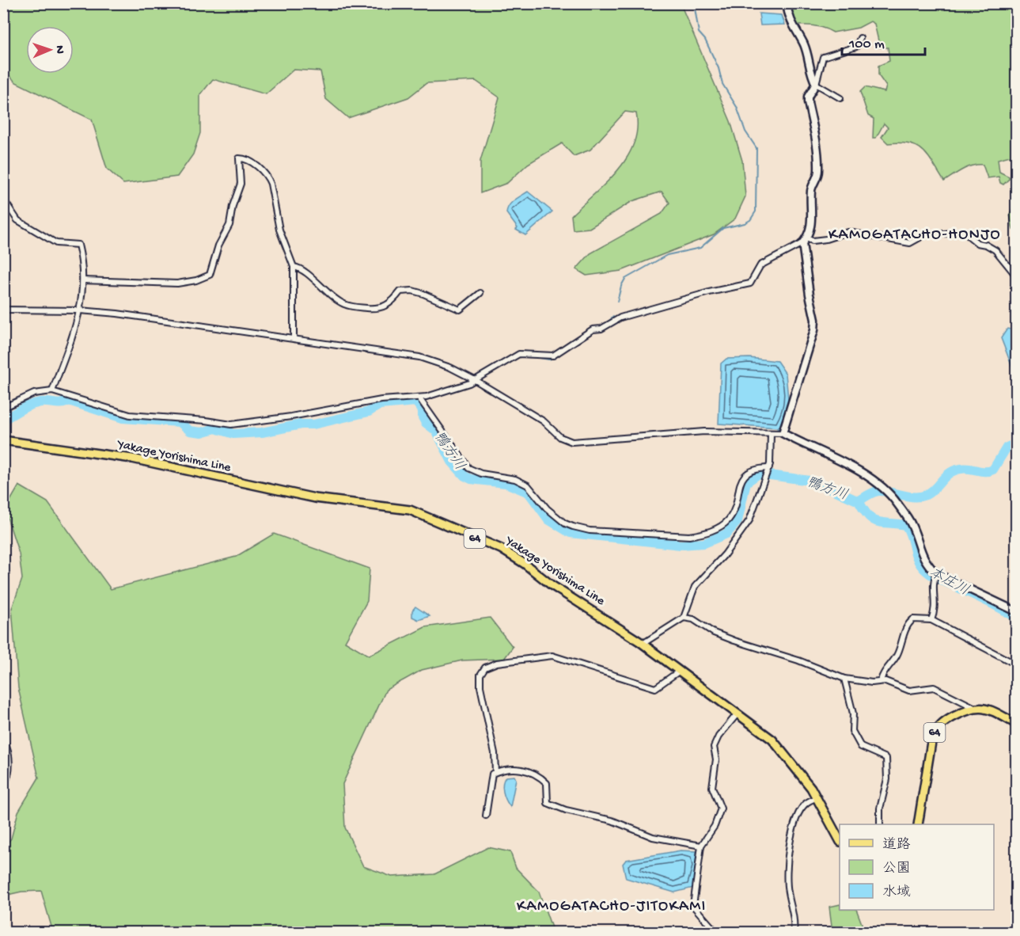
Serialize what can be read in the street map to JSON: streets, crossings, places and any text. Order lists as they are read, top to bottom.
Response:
{
  "streets": {
    "main road": ["Yakage Yorishima Line", "64"]
  },
  "districts": ["KAMOGATACHO-HONJO", "KAMOGATACHO-JITOKAMI"],
  "water": ["鴨方川", "本庄川"],
  "legend": ["道路", "公園", "水域"],
  "scale_bar": "100 m",
  "north": "right"
}
